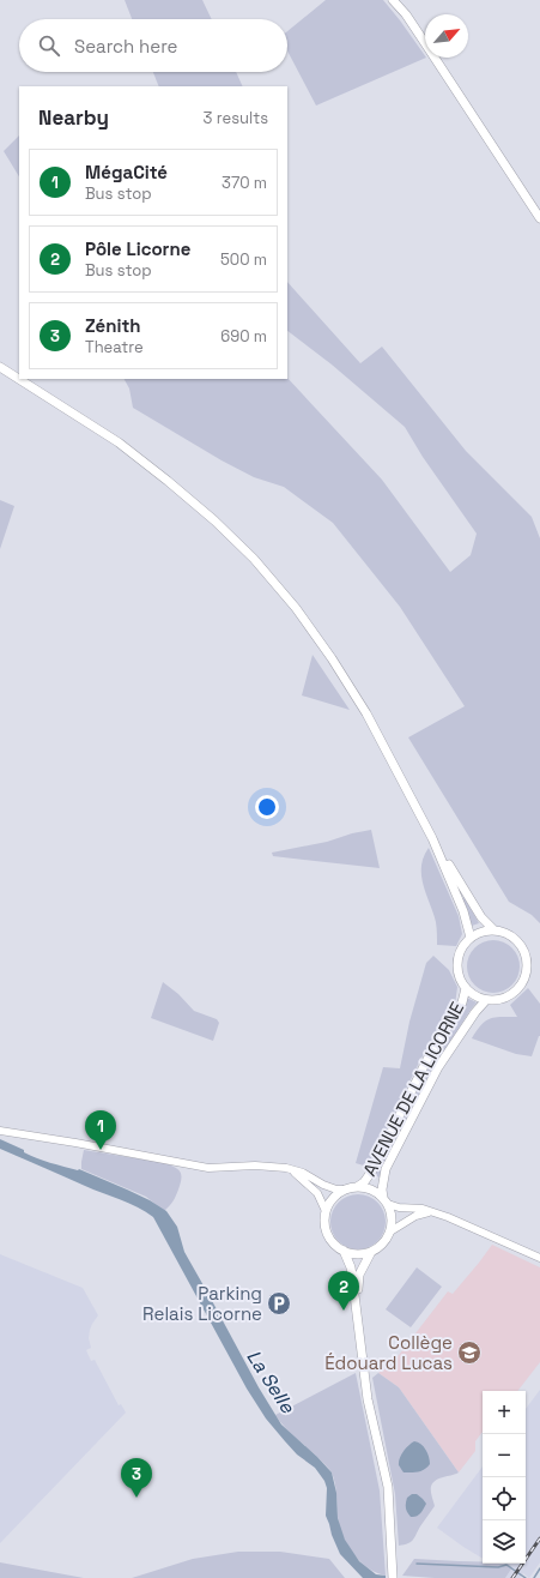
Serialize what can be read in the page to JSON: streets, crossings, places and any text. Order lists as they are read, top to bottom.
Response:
{
  "streets": {
    "main road": ["AVENUE DE LA LICORNE"]
  },
  "water": ["La Selle"],
  "places": {
    "parking": ["Parking Relais Licorne"],
    "school or university": ["Collège Édouard Lucas"]
  },
  "north": "top right",
  "page": {
    "search": "Search here",
    "heading": ["Nearby", "3 results"],
    "list": [
      {
        "mark": "1",
        "name": "MégaCité",
        "note": "Bus stop",
        "value": "370 m"
      },
      {
        "mark": "2",
        "name": "Pôle Licorne",
        "note": "Bus stop",
        "value": "500 m"
      },
      {
        "mark": "3",
        "name": "Zénith",
        "note": "Theatre",
        "value": "690 m"
      }
    ],
    "pins": ["1", "2", "3"],
    "map_buttons": ["+", "−"]
  }
}
